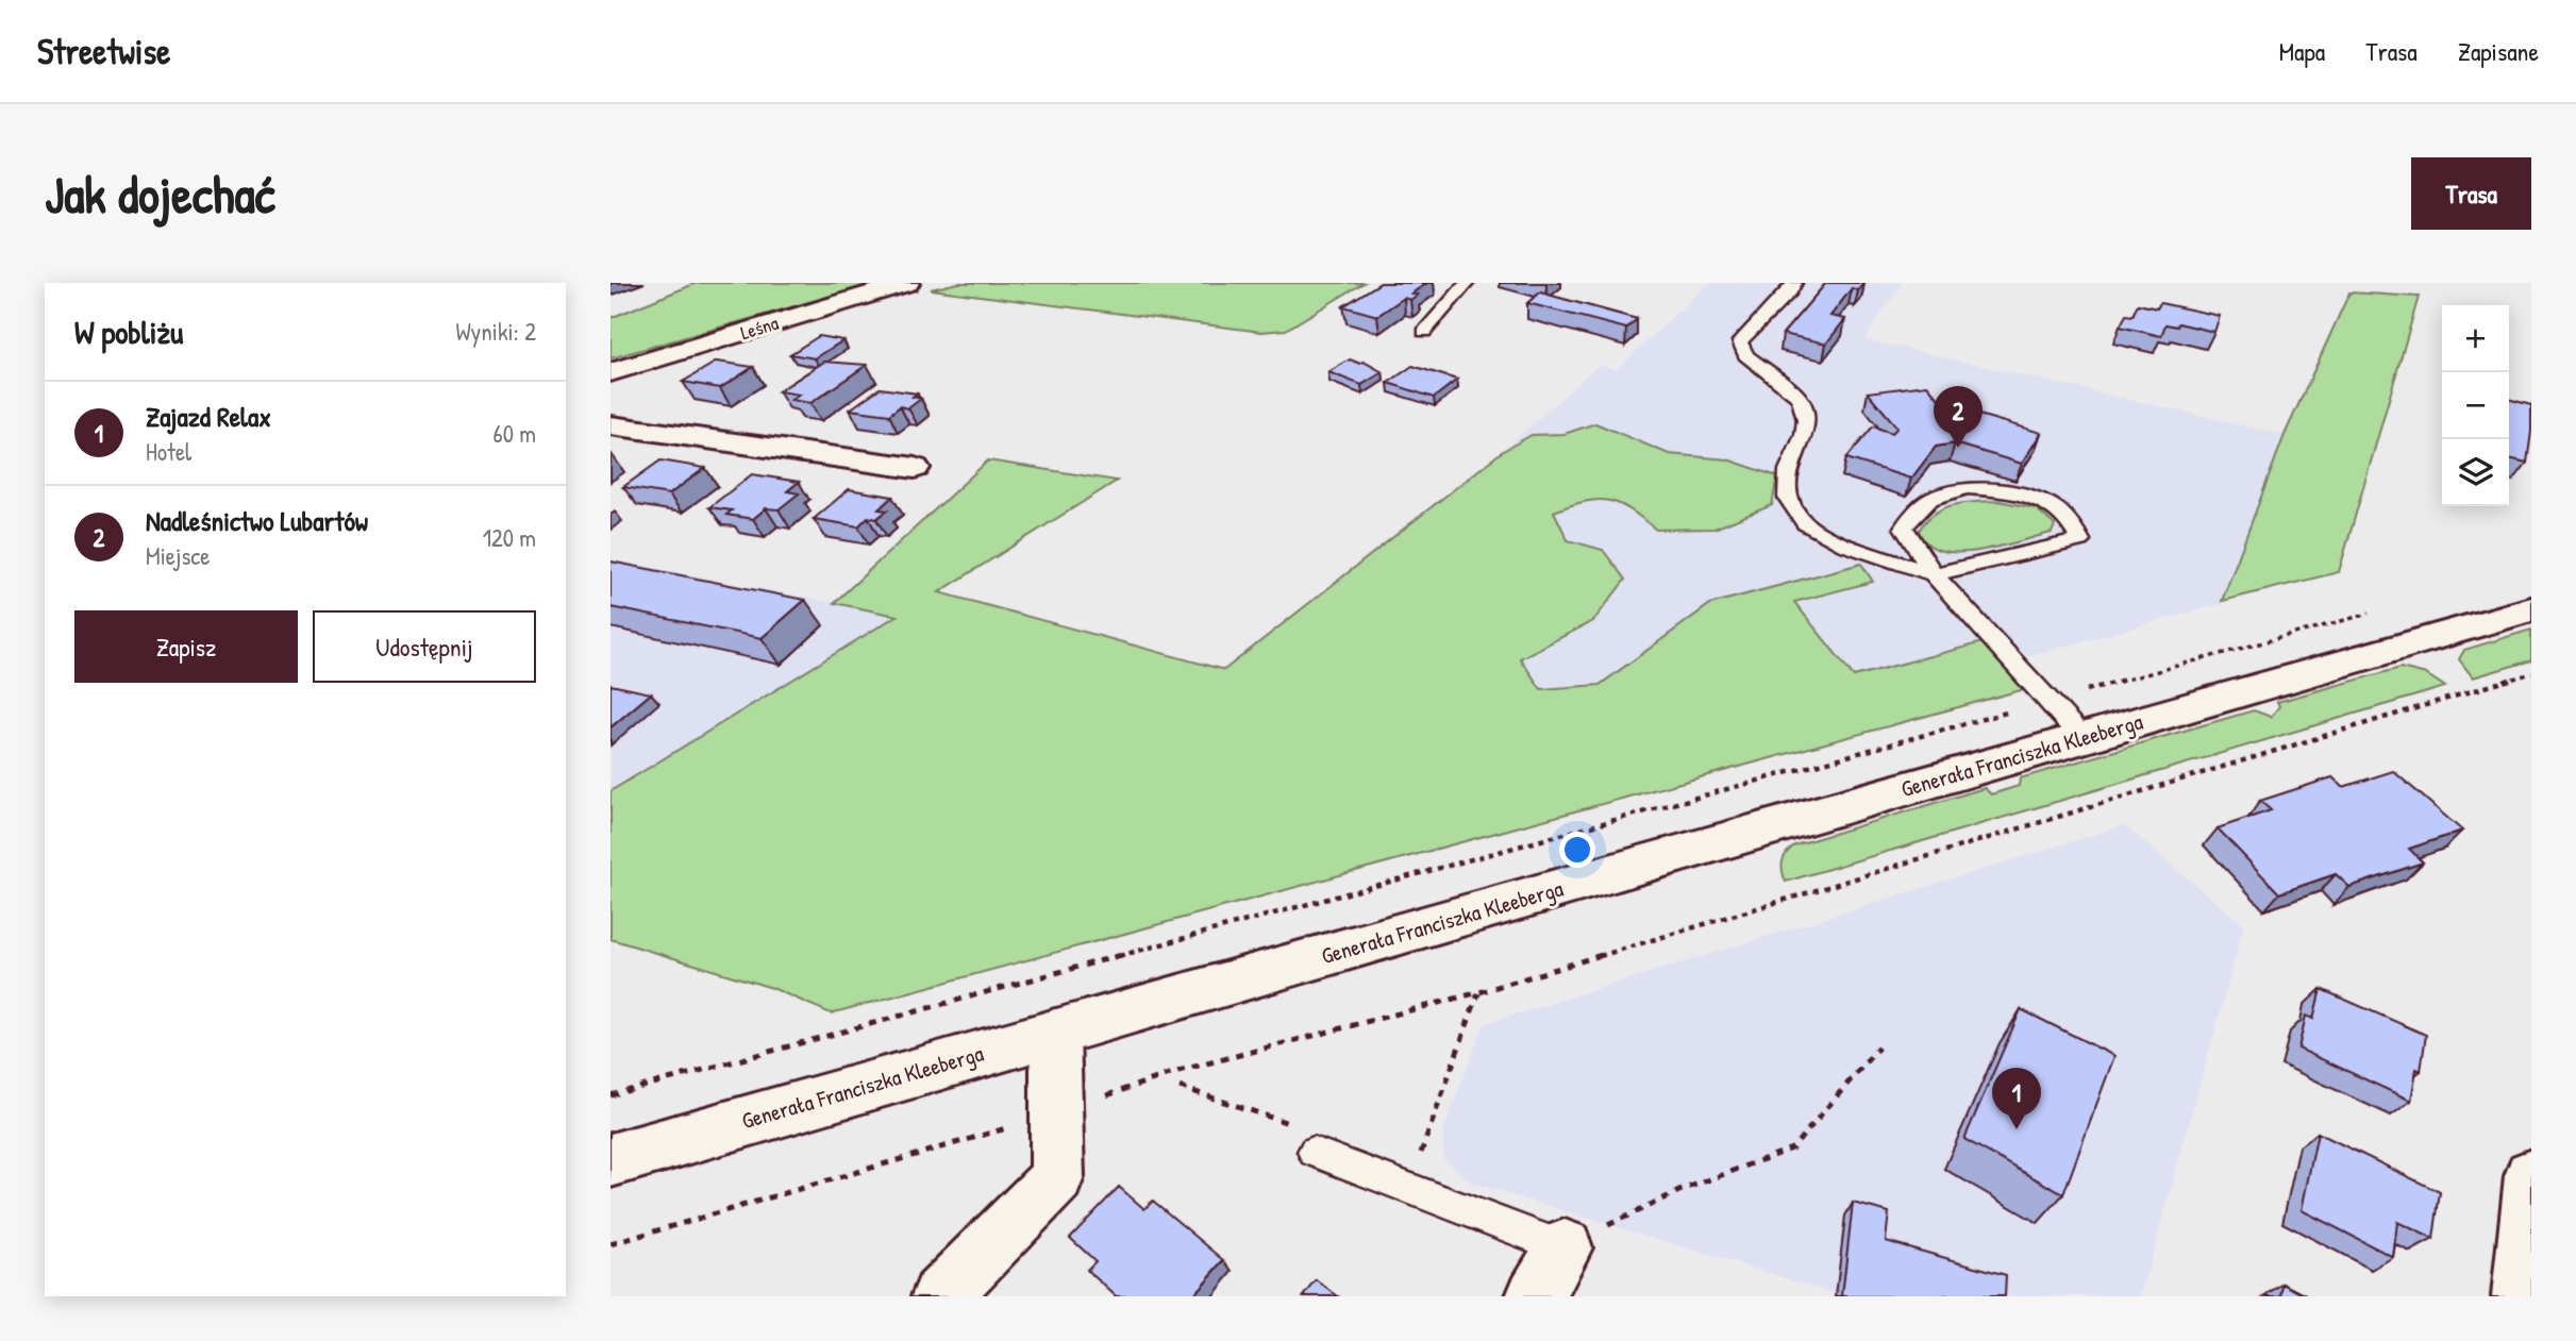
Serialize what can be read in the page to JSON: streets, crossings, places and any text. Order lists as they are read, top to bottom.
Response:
{
  "streets": {
    "main road": ["Leśna", "Generała Franciszka Kleeberga"]
  },
  "page": {
    "header": "Streetwise",
    "nav": ["Mapa", "Trasa", "Zapisane"],
    "buttons": [
      "Trasa",
      ["Zapisz", "Udostępnij"]
    ],
    "title": "Jak dojechać",
    "heading": ["W pobliżu", "Wyniki: 2"],
    "map_buttons": ["+", "−"],
    "list": [
      {
        "mark": "1",
        "name": "Zajazd Relax",
        "note": "Hotel",
        "value": "60 m"
      },
      {
        "mark": "2",
        "name": "Nadleśnictwo Lubartów",
        "note": "Miejsce",
        "value": "120 m"
      }
    ],
    "pins": ["2", "1"]
  }
}
